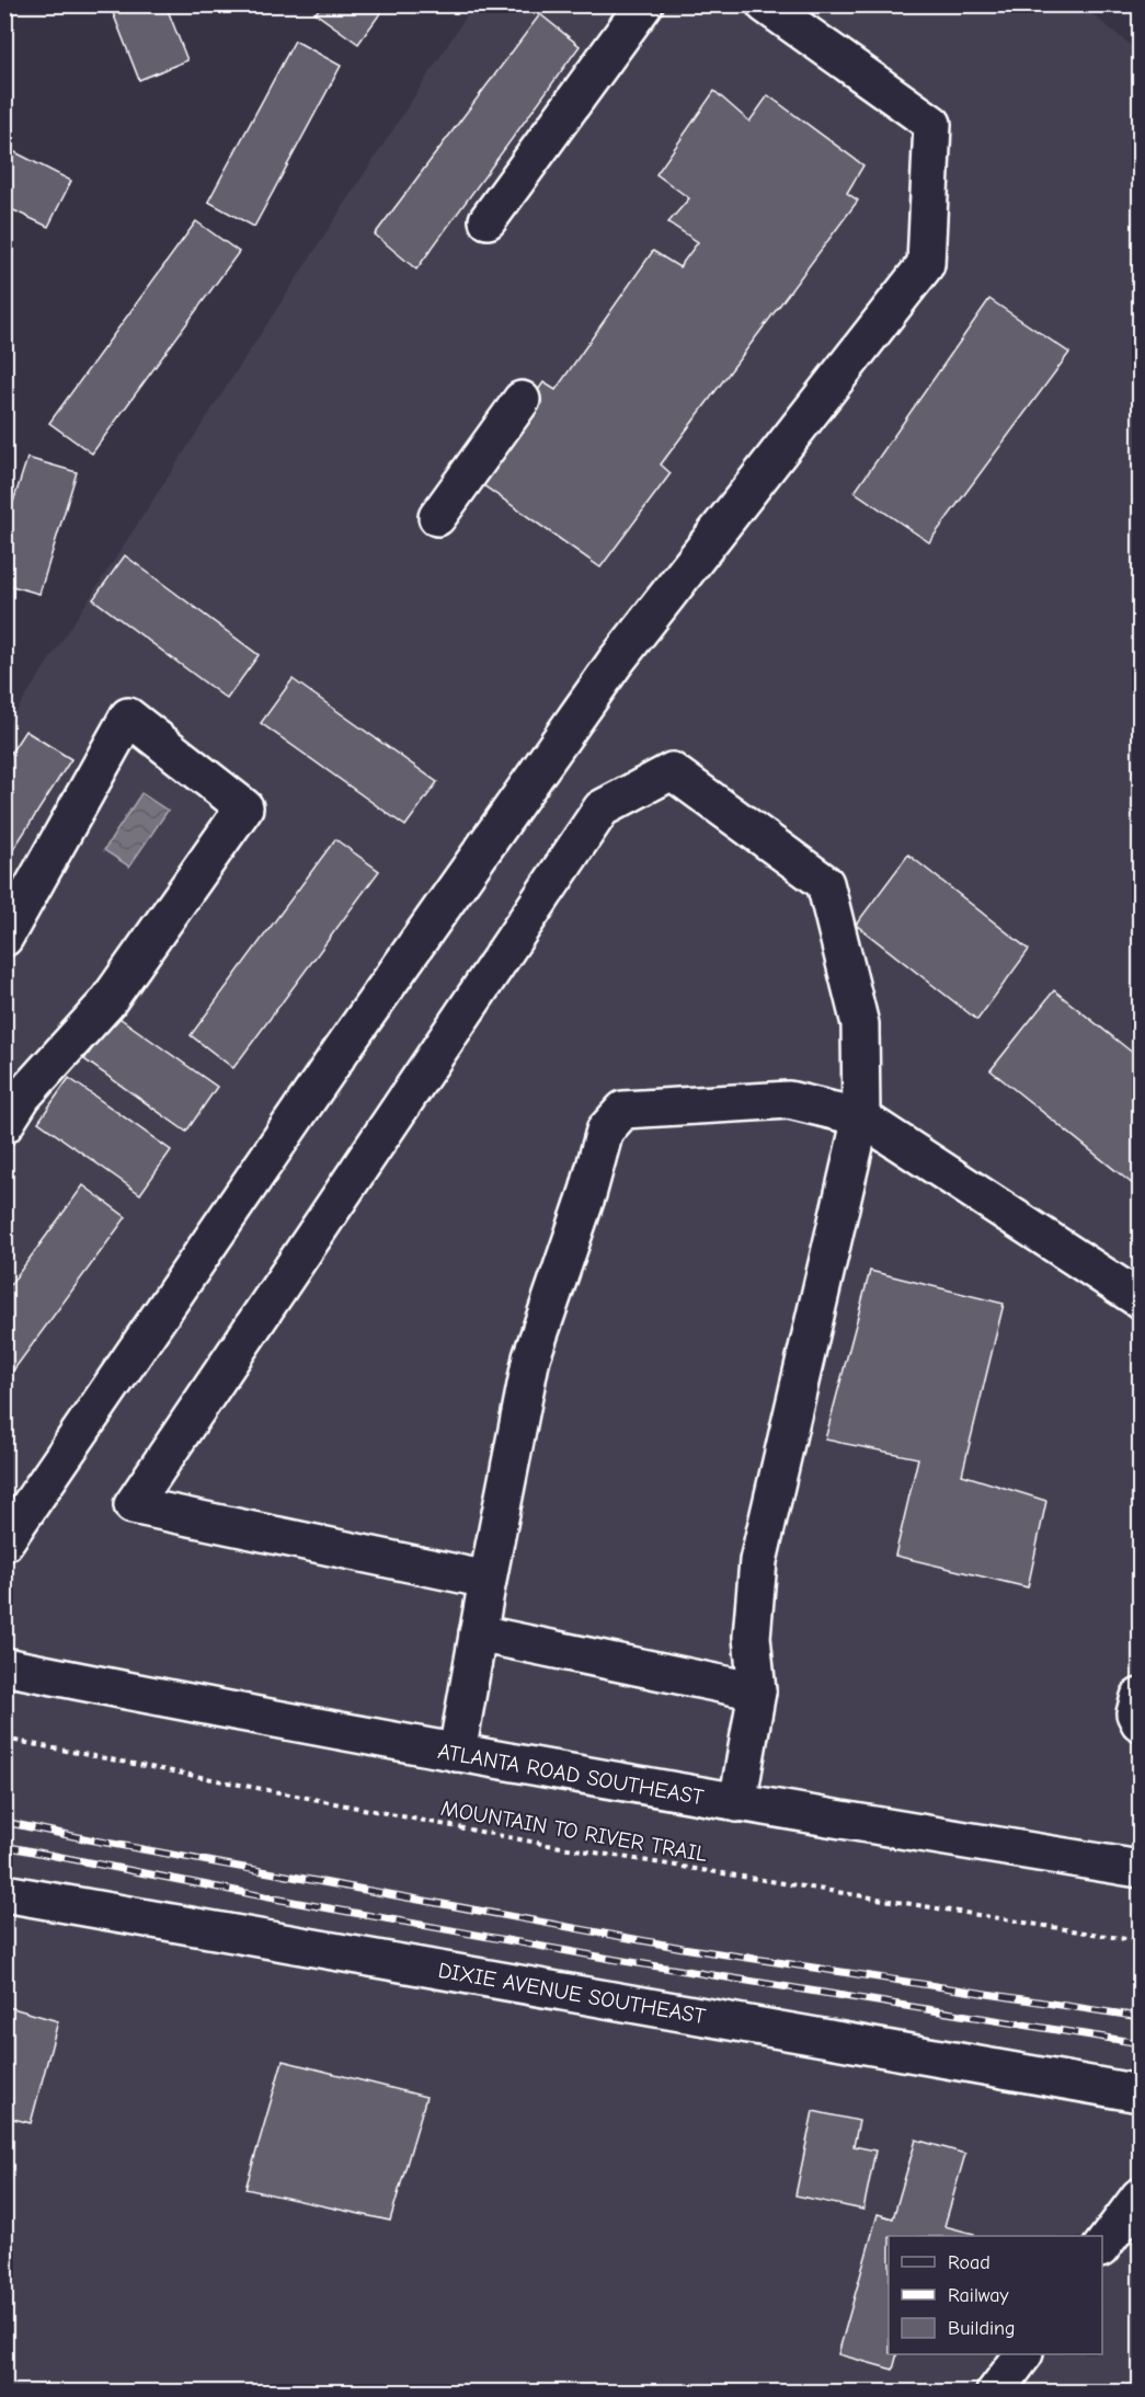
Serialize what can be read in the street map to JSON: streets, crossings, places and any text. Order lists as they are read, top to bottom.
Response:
{
  "streets": {
    "street": ["ATLANTA ROAD SOUTHEAST", "DIXIE AVENUE SOUTHEAST"],
    "path": ["MOUNTAIN TO RIVER TRAIL"]
  },
  "legend": ["Road", "Railway", "Building"]
}
